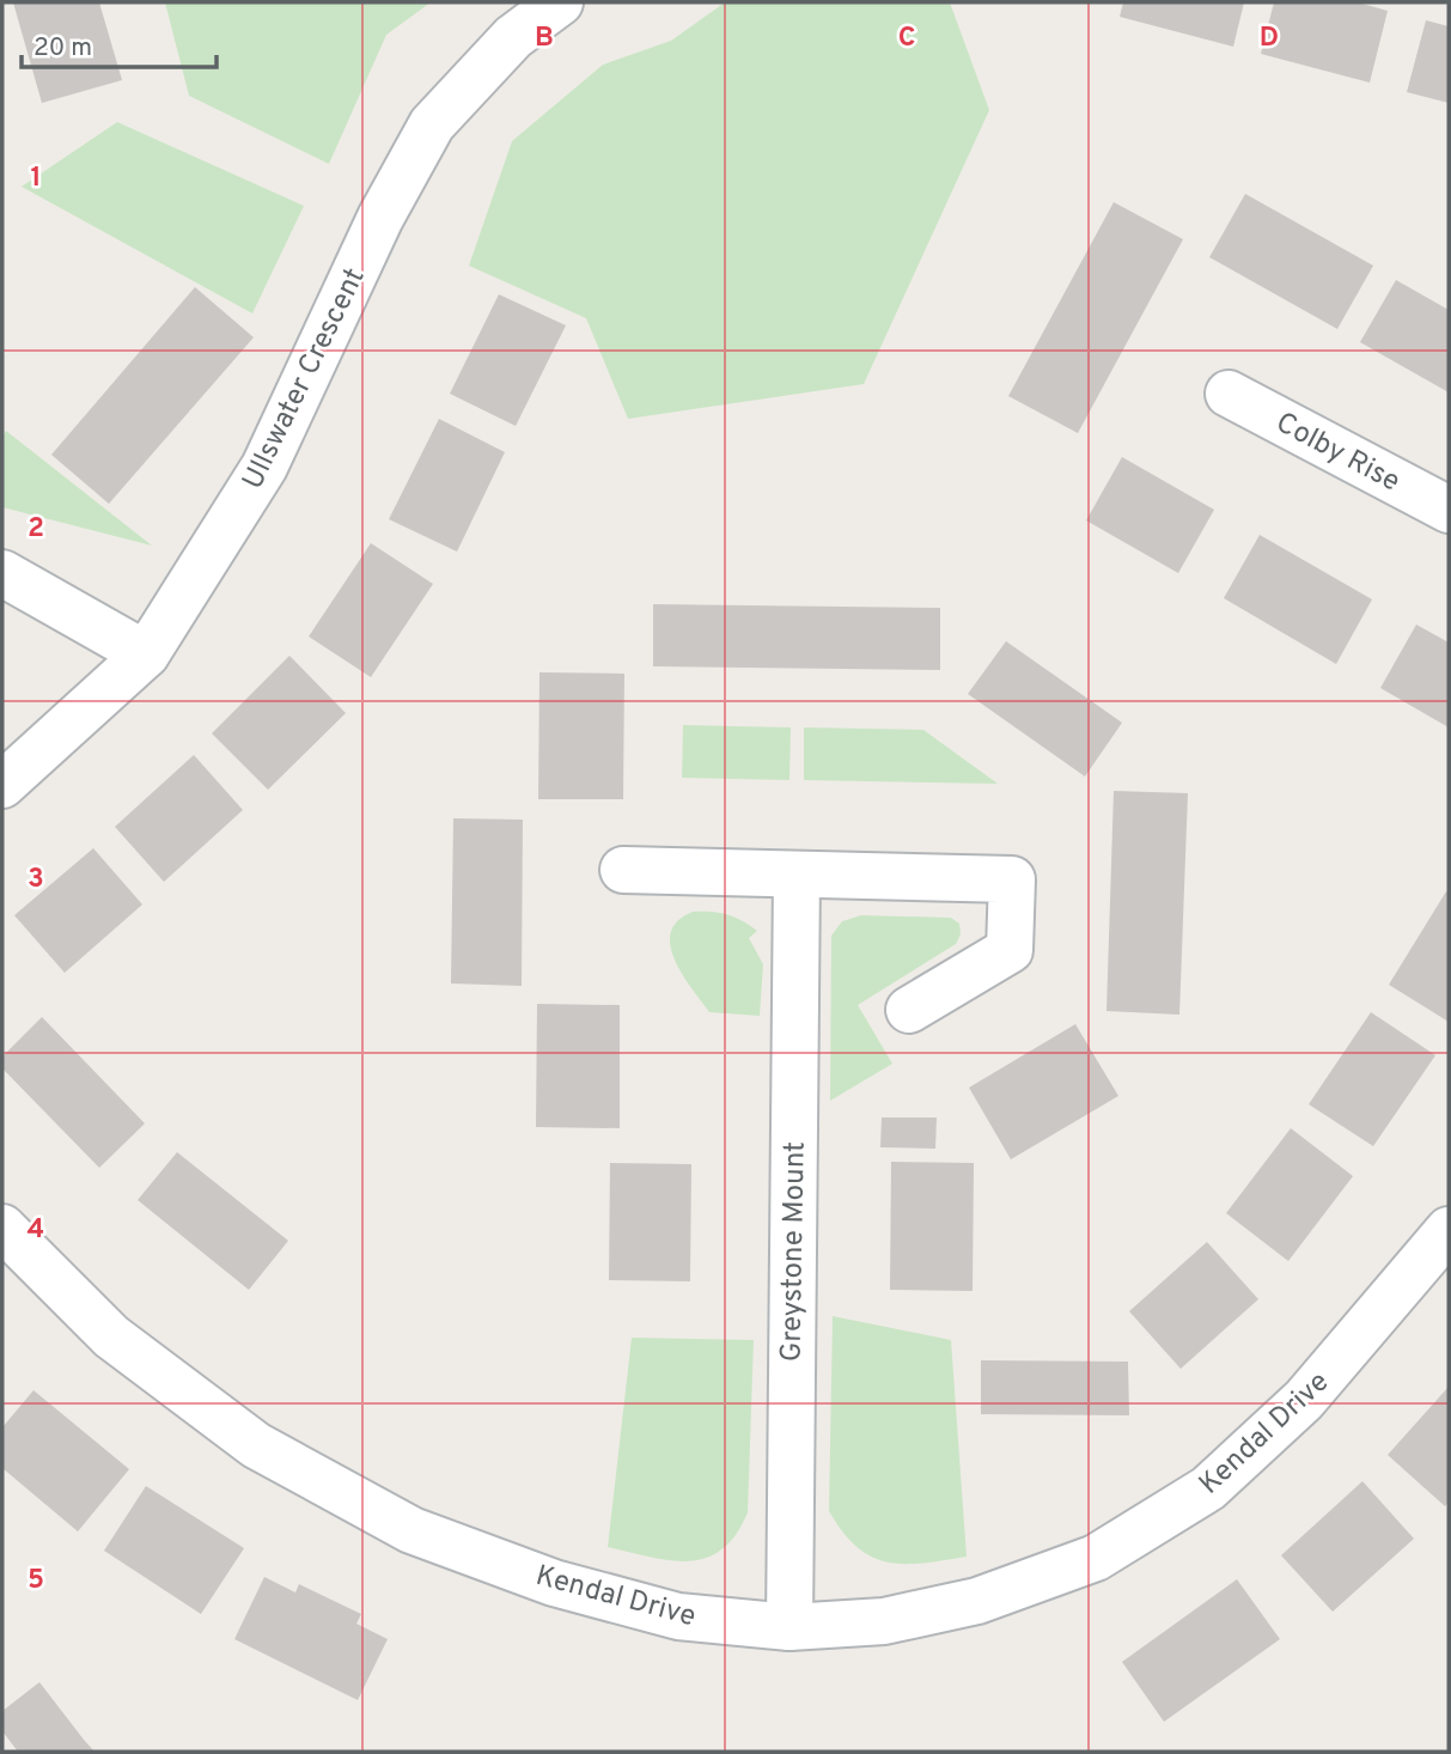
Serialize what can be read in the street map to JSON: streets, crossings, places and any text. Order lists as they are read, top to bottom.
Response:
{
  "streets": {
    "street": [
      "Ullswater Crescent",
      "Colby Rise",
      "Greystone Mount",
      "Kendal Drive"
    ]
  },
  "crossings": [
    ["Greystone Mount", "Kendal Drive"]
  ],
  "scale_bar": "20 m",
  "grid": {
    "columns": ["B", "C", "D"],
    "rows": [
      "1",
      "2",
      "3",
      "4",
      "5"
    ]
  }
}
